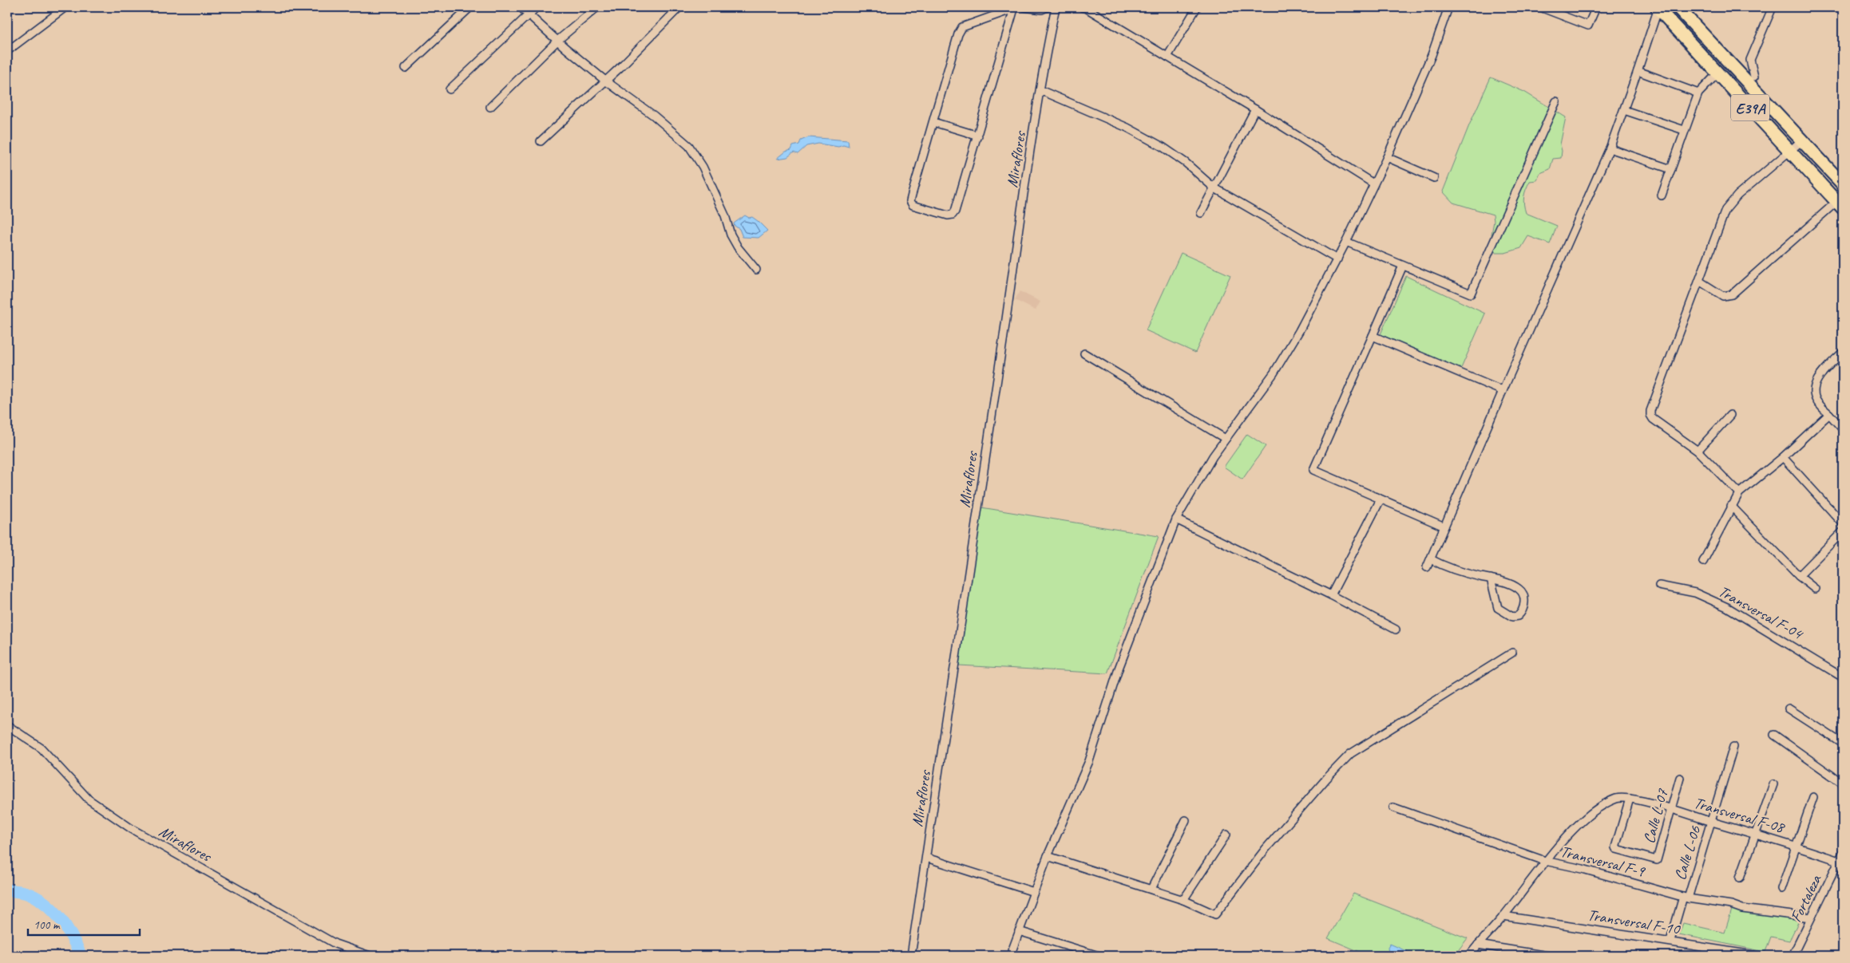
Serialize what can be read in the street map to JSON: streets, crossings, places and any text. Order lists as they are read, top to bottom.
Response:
{
  "streets": {
    "main road": ["E39A"],
    "street": [
      "Miraflores",
      "Transversal F-04",
      "Transversal F-08",
      "Calle L-07",
      "Calle L-06",
      "Transversal F-9",
      "Fortaleza",
      "Transversal F-10"
    ]
  },
  "crossings": [
    ["Transversal F-08", "Calle L-07"],
    ["Transversal F-08", "Calle L-06"],
    ["Transversal F-08", "Fortaleza"],
    ["Calle L-06", "Transversal F-9"],
    ["Calle L-06", "Transversal F-10"],
    ["Transversal F-9", "Fortaleza"]
  ],
  "scale_bar": "100 m"
}
